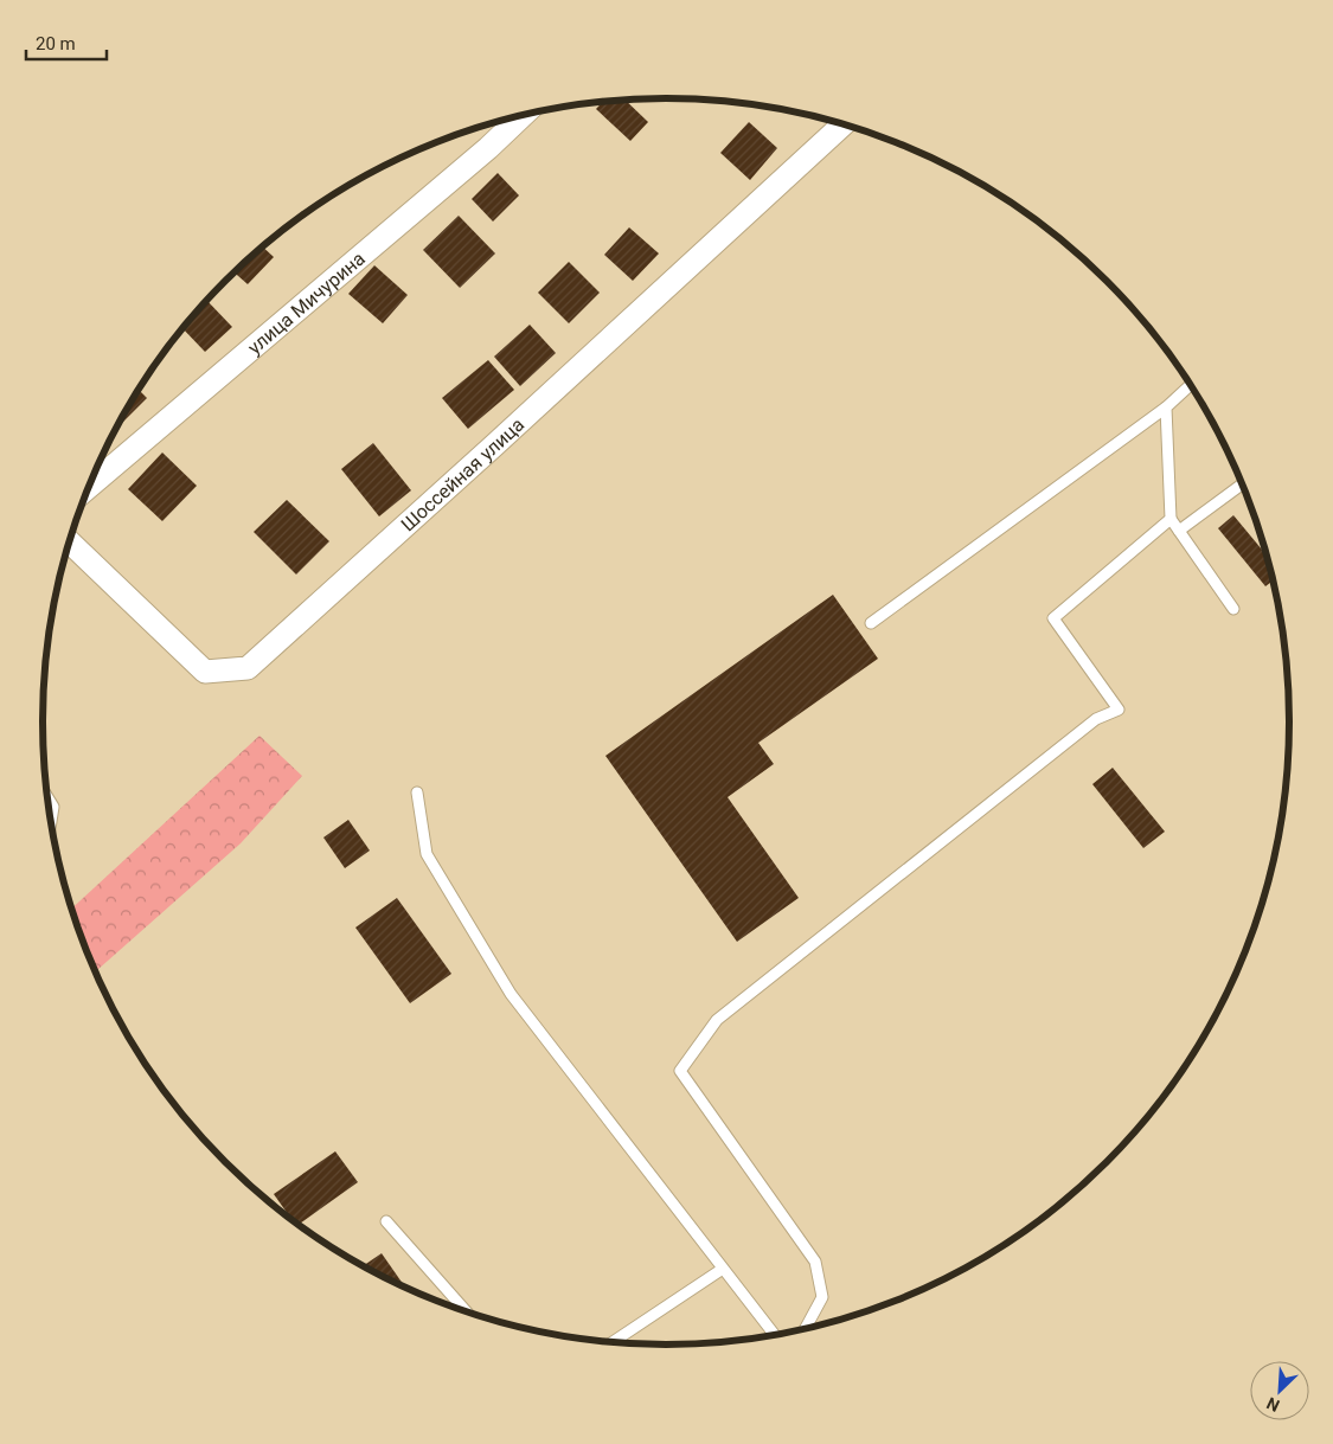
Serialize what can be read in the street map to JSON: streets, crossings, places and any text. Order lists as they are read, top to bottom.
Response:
{
  "streets": {
    "street": ["улица Мичурина", "Шоссейная улица"]
  },
  "scale_bar": "20 m",
  "north": "bottom left"
}
